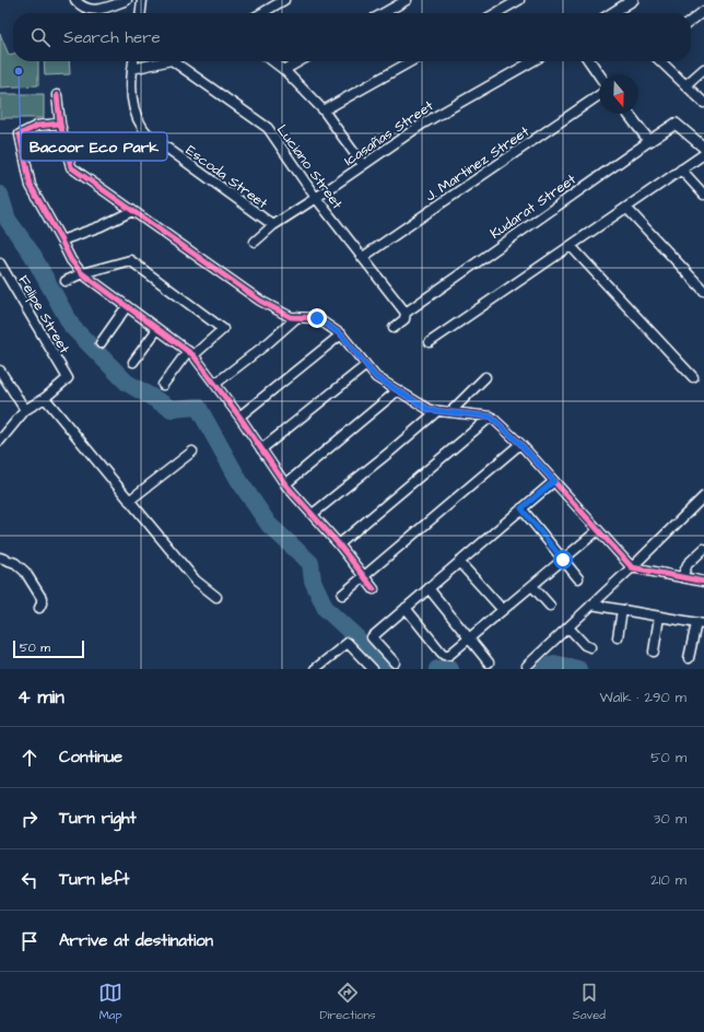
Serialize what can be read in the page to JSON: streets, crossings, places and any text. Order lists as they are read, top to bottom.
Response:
{
  "streets": {
    "street": [
      "Icasañas Street",
      "J. Martinez Street",
      "Luciano Street",
      "Escoda Street",
      "Kudarat Street",
      "Felipe Street"
    ]
  },
  "crossings": [
    ["Icasañas Street", "Luciano Street"],
    ["Icasañas Street", "Escoda Street"],
    ["J. Martinez Street", "Luciano Street"],
    ["Luciano Street", "Kudarat Street"]
  ],
  "places": ["Bacoor Eco Park"],
  "scale_bar": "50 m",
  "north": "bottom",
  "page": {
    "search": "Search here",
    "scale": "50 m",
    "heading": ["4 min", "Walk · 290 m"],
    "list": [
      ["Continue", "50 m"],
      ["Turn right", "30 m"],
      ["Turn left", "210 m"],
      "Arrive at destination"
    ],
    "nav": ["Map", "Directions", "Saved"]
  }
}
